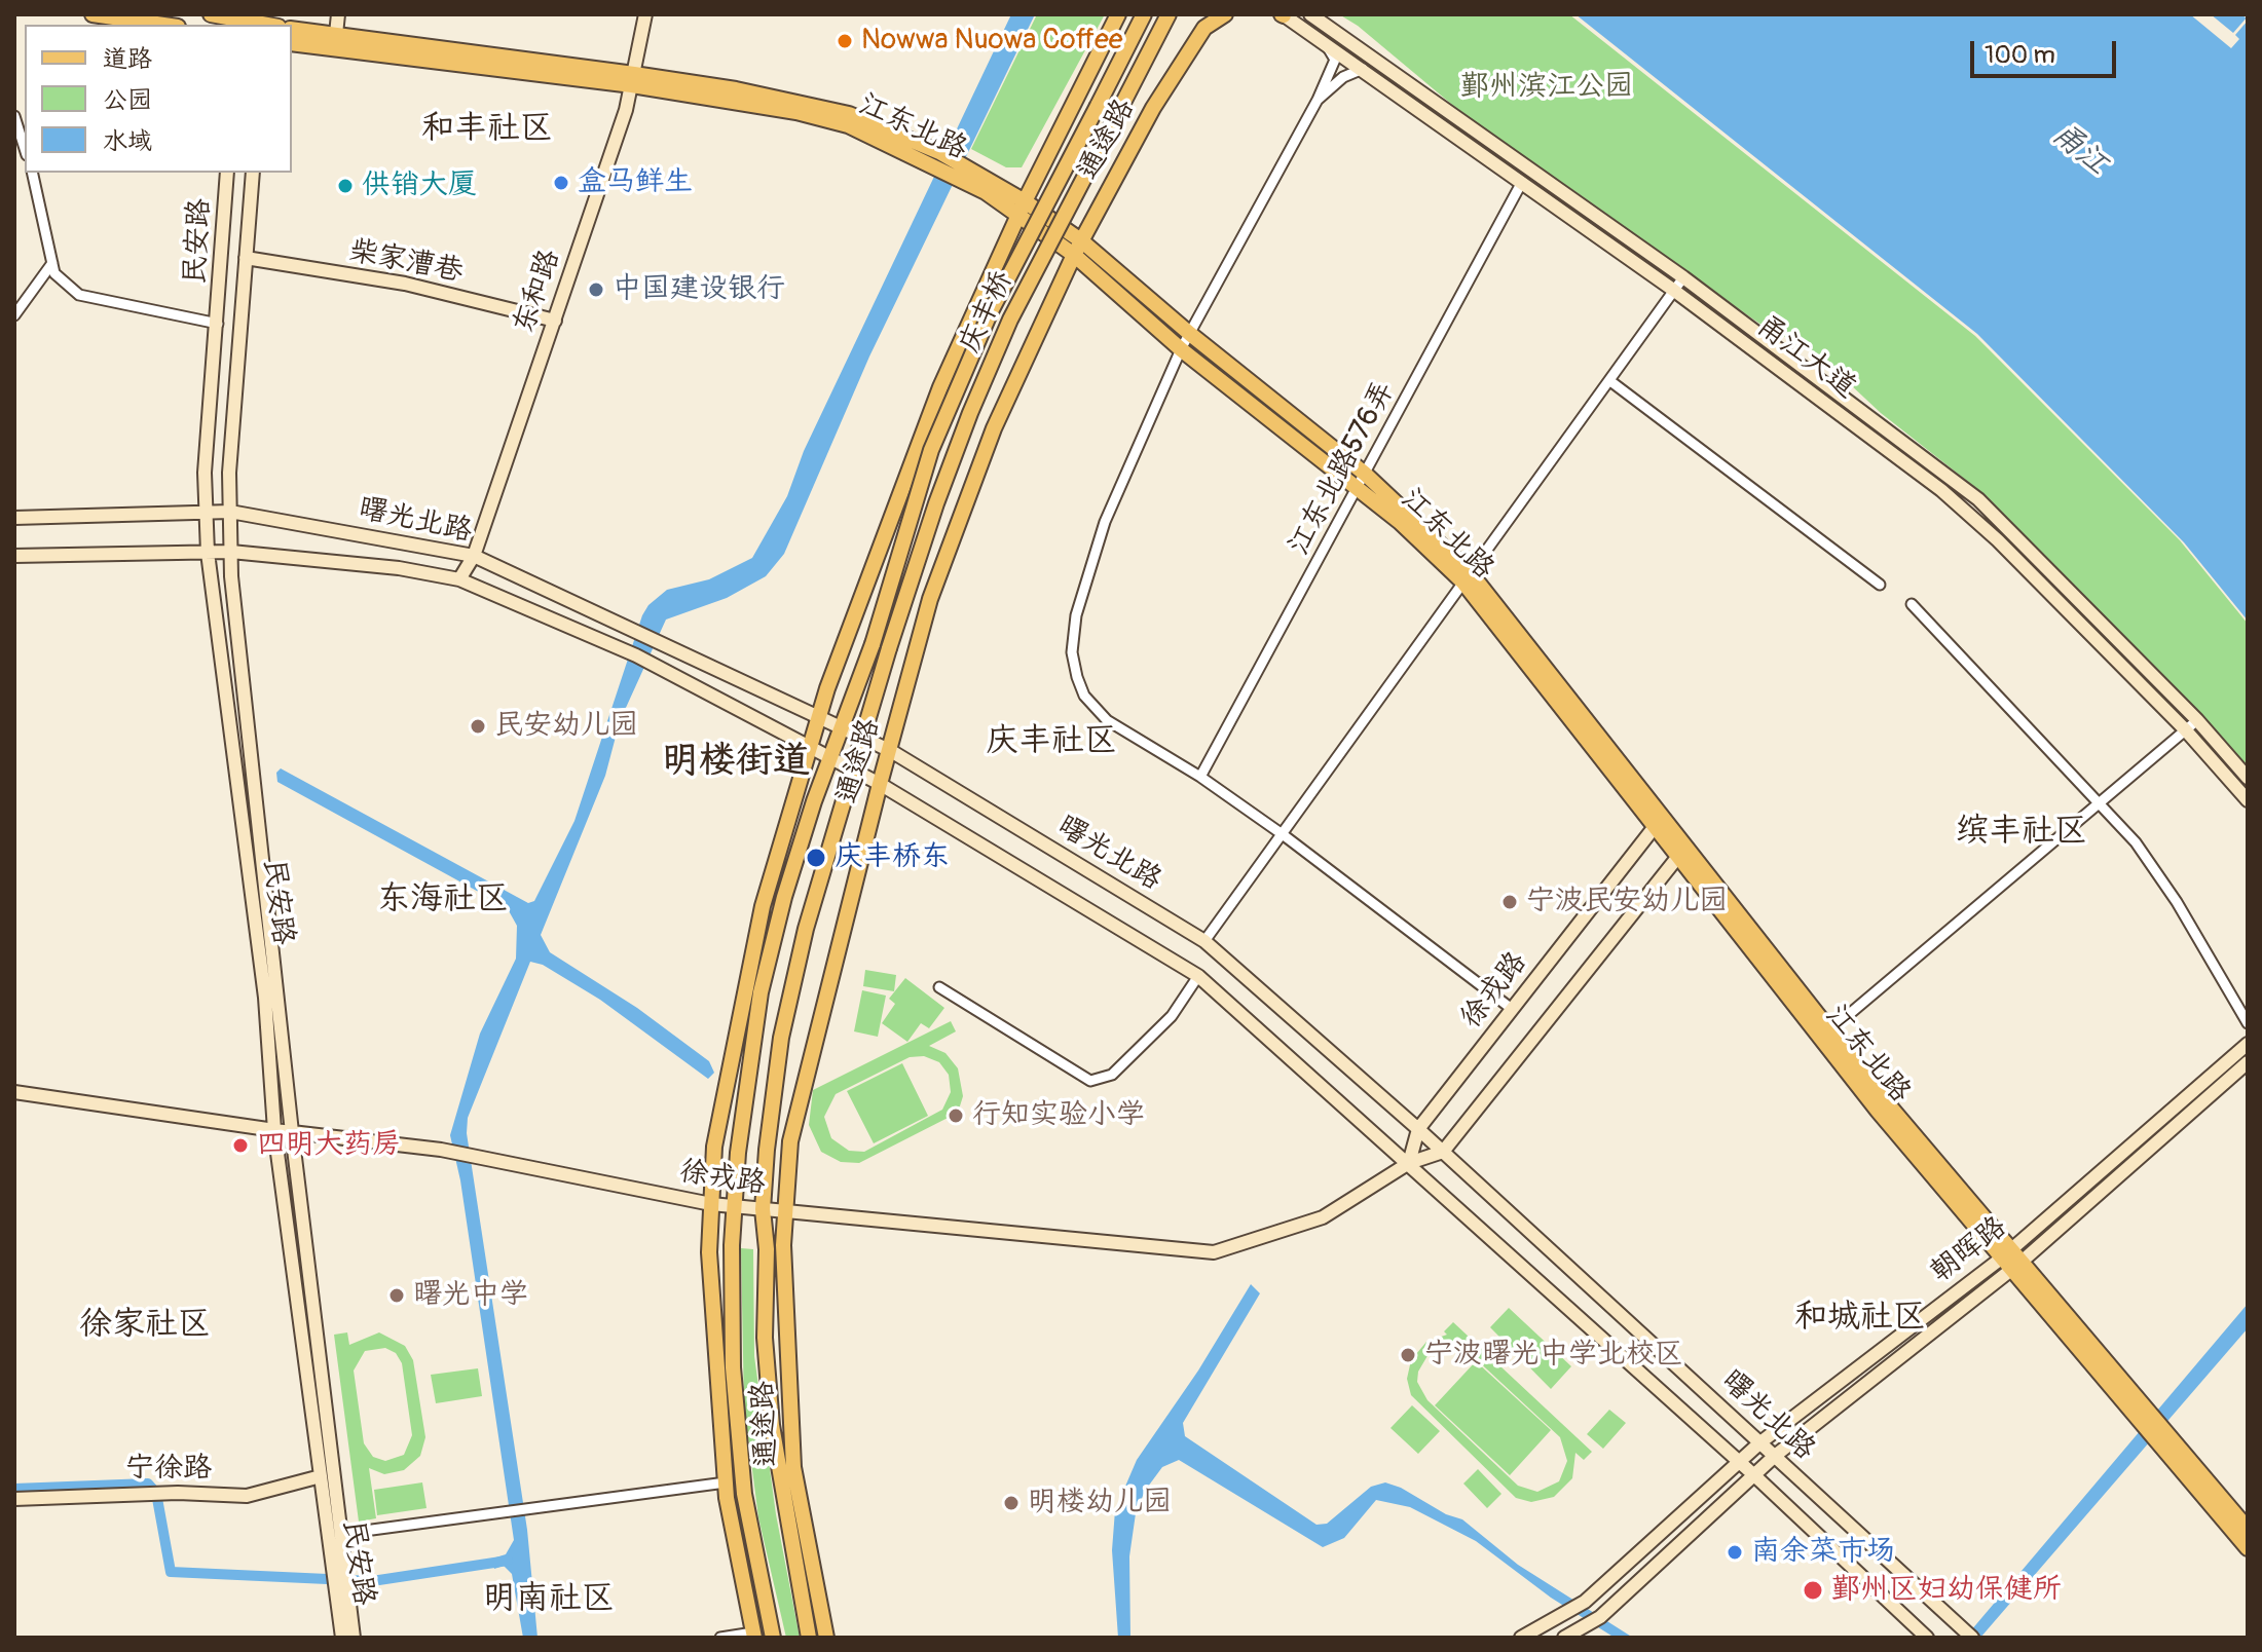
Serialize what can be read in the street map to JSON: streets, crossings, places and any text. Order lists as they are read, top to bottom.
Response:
{
  "streets": {
    "main road": [
      "江东北路",
      "通途路",
      "民安路",
      "柴家漕巷",
      "东和路",
      "庆丰桥",
      "甬江大道",
      "曙光北路",
      "徐戎路",
      "朝晖路",
      "宁徐路"
    ],
    "street": ["江东北路576弄"]
  },
  "crossings": [
    ["江东北路", "通途路"],
    ["江东北路", "东和路"],
    ["江东北路", "江东北路576弄"],
    ["江东北路", "徐戎路"],
    ["江东北路", "朝晖路"],
    ["通途路", "庆丰桥"],
    ["通途路", "曙光北路"],
    ["通途路", "徐戎路"],
    ["民安路", "柴家漕巷"],
    ["民安路", "曙光北路"],
    ["民安路", "徐戎路"],
    ["民安路", "宁徐路"],
    ["柴家漕巷", "东和路"],
    ["东和路", "曙光北路"],
    ["甬江大道", "江东北路576弄"],
    ["曙光北路", "徐戎路"],
    ["曙光北路", "朝晖路"]
  ],
  "districts": [
    "和丰社区",
    "庆丰社区",
    "明楼街道",
    "缤丰社区",
    "东海社区",
    "和城社区",
    "徐家社区",
    "明南社区"
  ],
  "water": ["甬江"],
  "parks": ["鄞州滨江公园"],
  "places": [
    "Nowwa Nuowa Coffee",
    "盒马鲜生",
    "供销大厦",
    "中国建设银行",
    "民安幼儿园",
    "庆丰桥东",
    "宁波民安幼儿园",
    "行知实验小学",
    "四明大药房",
    "曙光中学",
    "宁波曙光中学北校区",
    "明楼幼儿园",
    "南余菜市场",
    "鄞州区妇幼保健所"
  ],
  "legend": ["道路", "公园", "水域"],
  "scale_bar": "100 m"
}
